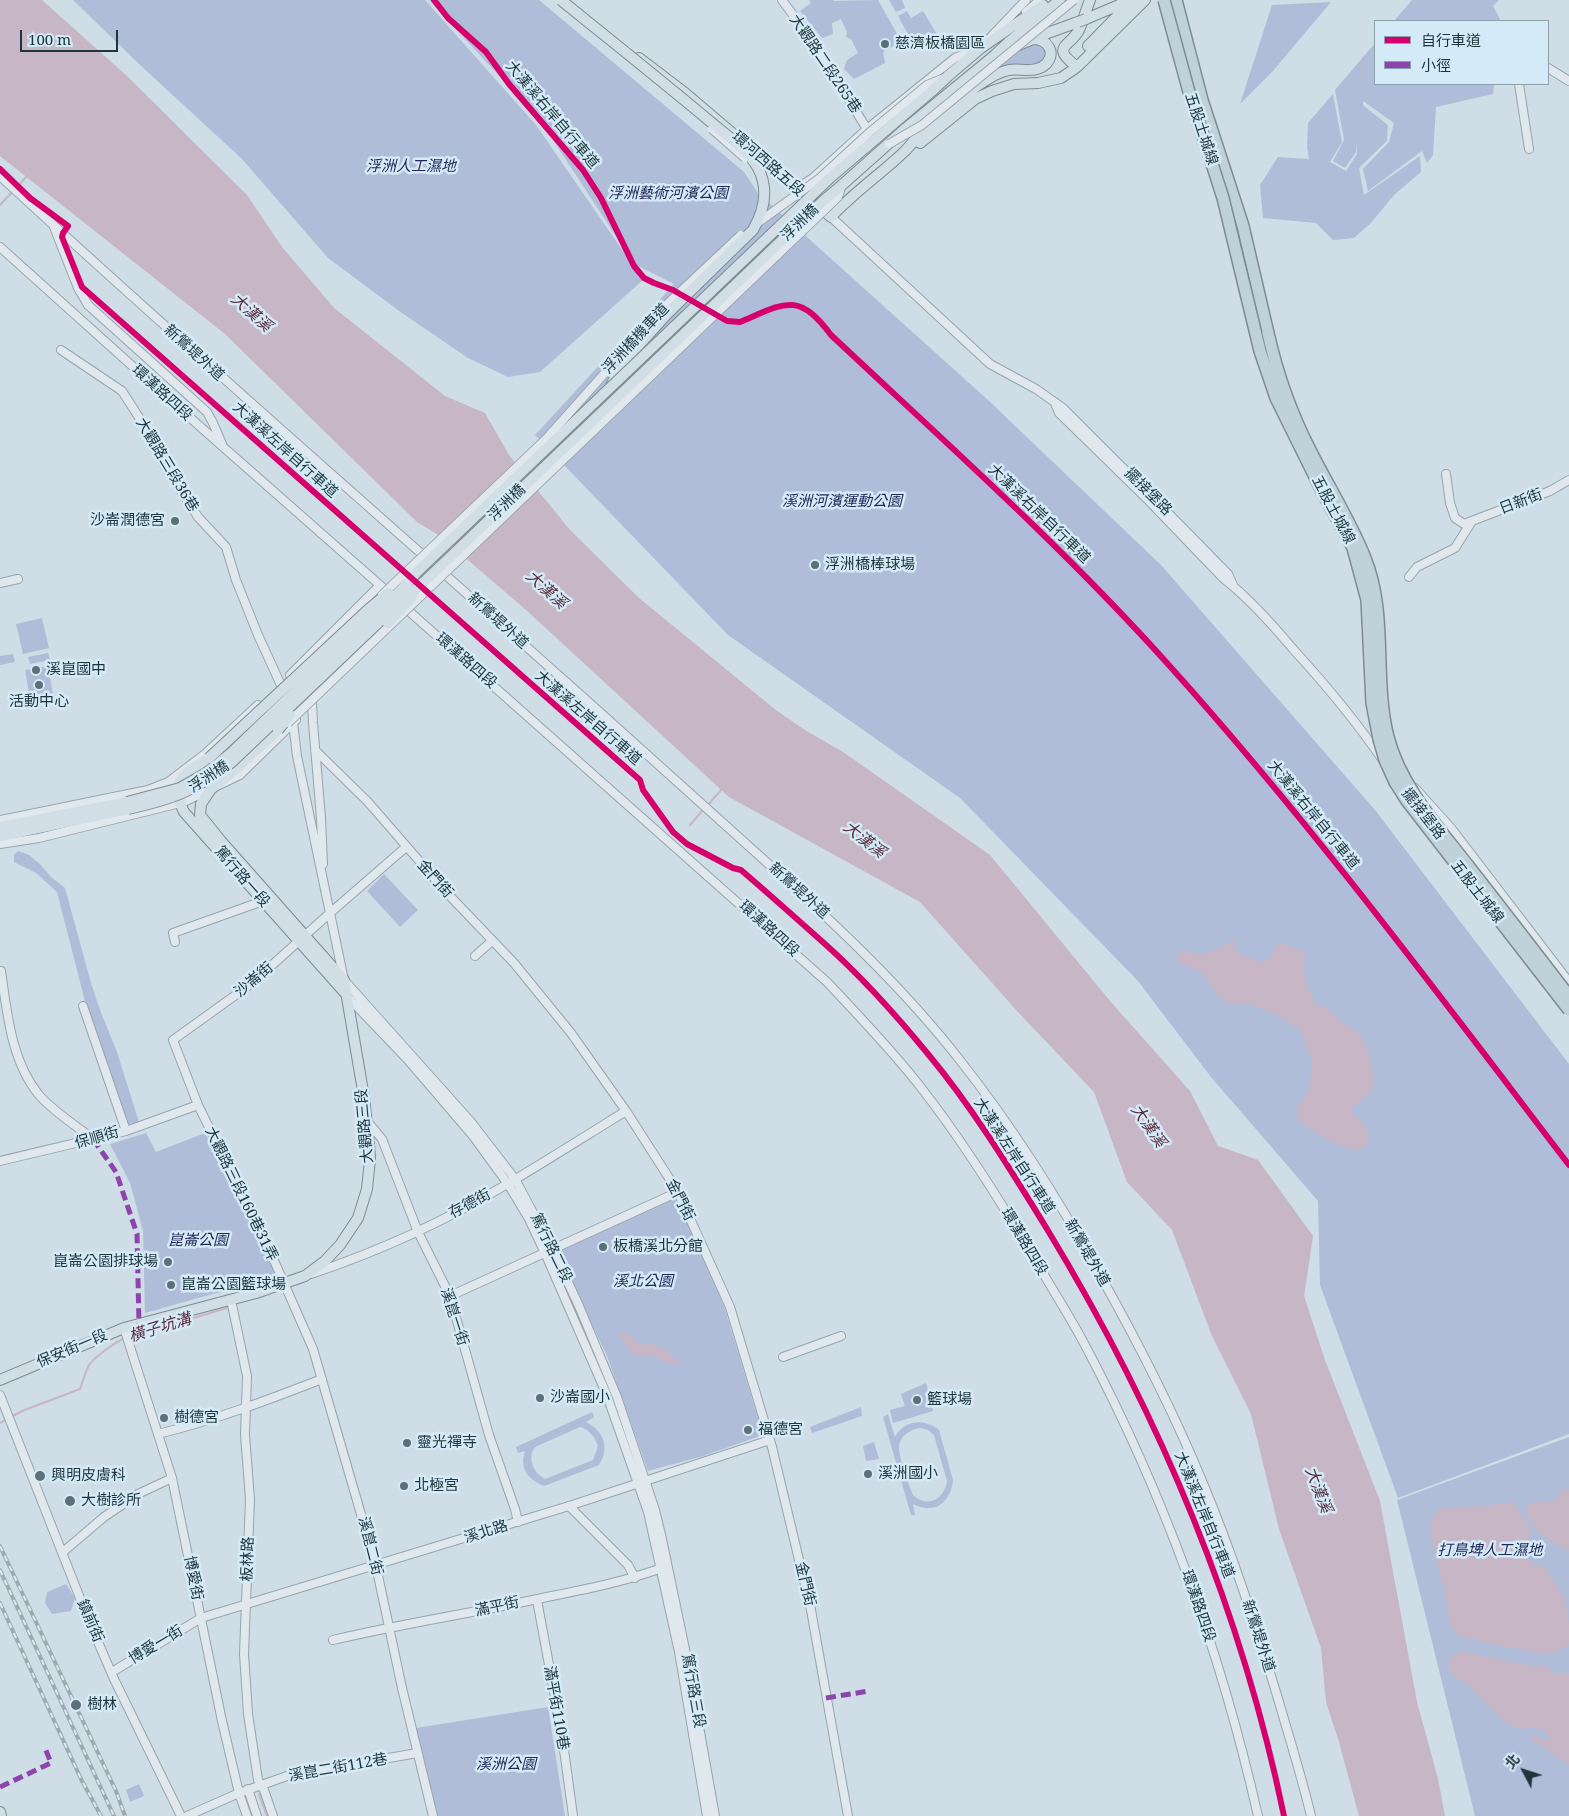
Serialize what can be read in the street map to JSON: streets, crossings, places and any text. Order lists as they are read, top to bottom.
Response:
{
  "streets": {
    "highway": ["五股土城線"],
    "main road": [
      "環河西路五段",
      "浮洲橋",
      "篤行路一段",
      "大觀路三段",
      "保安街一段"
    ],
    "street": [
      "大觀路二段265巷",
      "浮洲橋機車道",
      "新鶯堤外道",
      "環漢路四段",
      "大觀路三段36巷",
      "擺接堡路",
      "日新街",
      "金門街",
      "沙崙街",
      "保順街",
      "大觀路三段160巷31弄",
      "存德街",
      "篤行路二段",
      "溪崑一街",
      "溪北路",
      "溪崑二街",
      "板林路",
      "博愛街",
      "滿平街",
      "鎮前街",
      "博愛一街",
      "篤行路三段",
      "滿平街110巷",
      "溪崑二街112巷"
    ],
    "cycle path": ["大漢溪右岸自行車道", "大漢溪左岸自行車道"]
  },
  "crossings": [
    ["環河西路五段", "擺接堡路"],
    ["浮洲橋", "浮洲橋機車道"],
    ["浮洲橋", "篤行路一段"],
    ["大觀路三段36巷", "大觀路三段"],
    ["篤行路一段", "沙崙街"],
    ["篤行路一段", "大觀路三段"],
    ["篤行路一段", "篤行路二段"],
    ["金門街", "沙崙街"],
    ["金門街", "大觀路三段"],
    ["金門街", "存德街"],
    ["金門街", "溪北路"],
    ["沙崙街", "大觀路三段"],
    ["沙崙街", "大觀路三段160巷31弄"],
    ["大觀路三段", "大觀路三段160巷31弄"],
    ["大觀路三段", "存德街"],
    ["大觀路三段", "篤行路二段"],
    ["大觀路三段", "溪崑一街"],
    ["大觀路三段", "保安街一段"],
    ["大觀路三段", "溪崑二街"],
    ["大觀路三段", "板林路"],
    ["大觀路三段160巷31弄", "溪崑二街"],
    ["存德街", "篤行路二段"],
    ["存德街", "溪崑一街"],
    ["篤行路二段", "溪北路"],
    ["篤行路二段", "滿平街"],
    ["篤行路二段", "篤行路三段"],
    ["溪崑一街", "溪北路"],
    ["保安街一段", "板林路"],
    ["保安街一段", "博愛街"],
    ["溪北路", "溪崑二街"],
    ["溪北路", "板林路"],
    ["溪北路", "博愛街"],
    ["溪北路", "博愛一街"],
    ["溪崑二街", "滿平街"],
    ["溪崑二街", "溪崑二街112巷"],
    ["板林路", "溪崑二街112巷"],
    ["博愛街", "博愛一街"],
    ["博愛街", "溪崑二街112巷"],
    ["滿平街", "篤行路三段"],
    ["滿平街", "滿平街110巷"],
    ["鎮前街", "博愛一街"]
  ],
  "water": ["大漢溪", "橫子坑溝"],
  "parks": [
    "浮洲人工濕地",
    "浮洲藝術河濱公園",
    "溪洲河濱運動公園",
    "崑崙公園",
    "溪北公園",
    "打鳥埤人工濕地",
    "溪洲公園"
  ],
  "places": [
    "慈濟板橋園區",
    "沙崙潤德宮",
    "浮洲橋棒球場",
    "溪崑國中",
    "活動中心",
    "板橋溪北分館",
    "崑崙公園排球場",
    "崑崙公園籃球場",
    "沙崙國小",
    "籃球場",
    "樹德宮",
    "福德宮",
    "靈光禪寺",
    "溪洲國小",
    "興明皮膚科",
    "北極宮",
    "大樹診所",
    "樹林"
  ],
  "legend": ["自行車道", "小徑"],
  "scale_bar": "100 m",
  "north": "top left"
}
